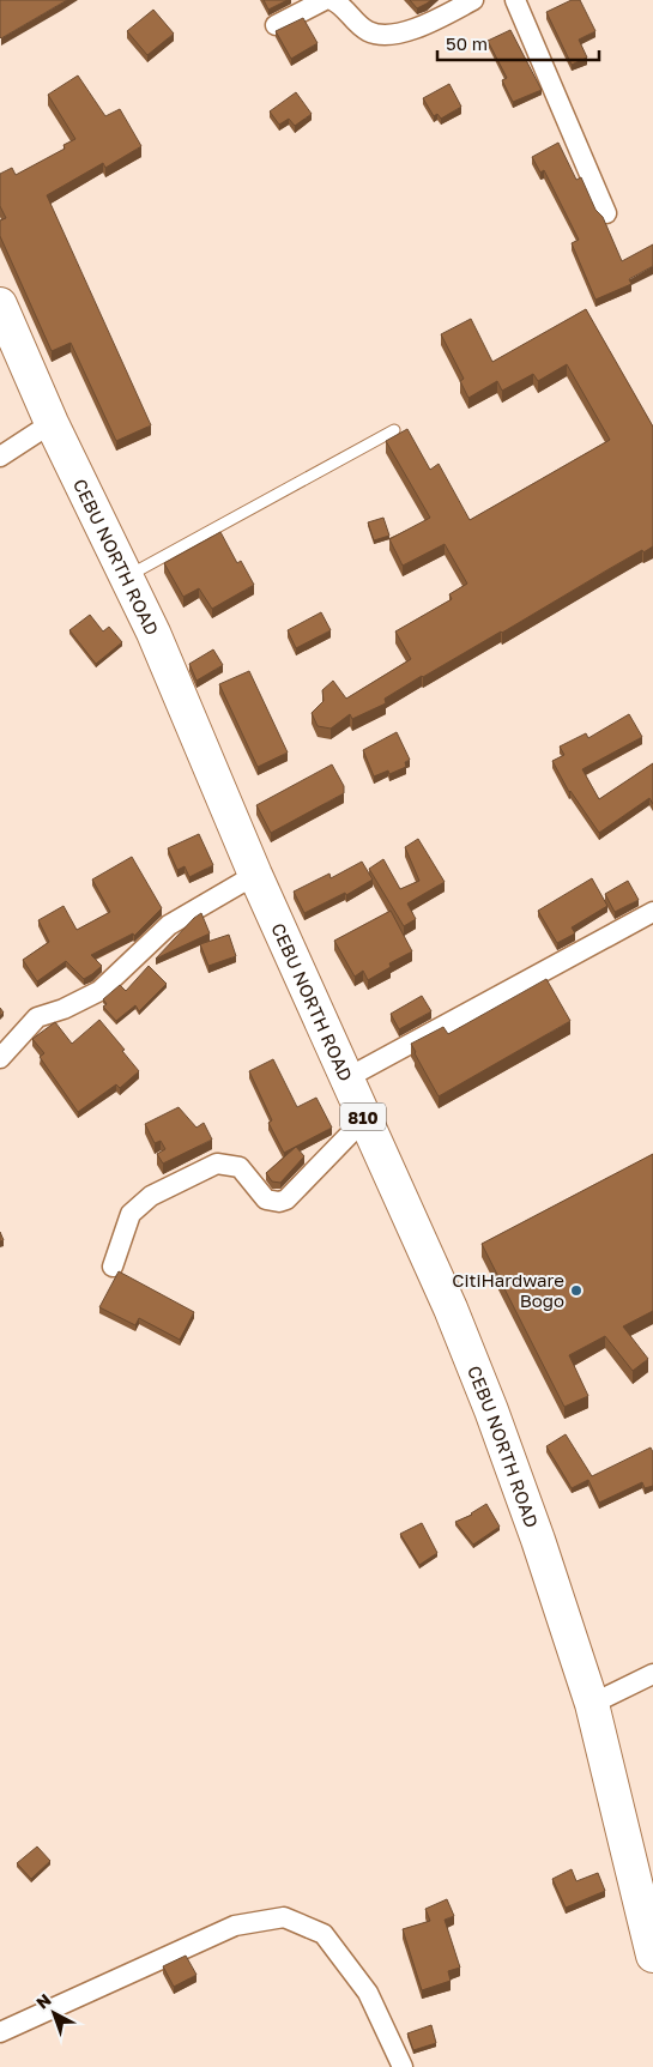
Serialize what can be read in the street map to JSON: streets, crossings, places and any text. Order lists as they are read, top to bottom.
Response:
{
  "streets": {
    "highway": ["CEBU NORTH ROAD", "810"]
  },
  "places": ["CitiHardware Bogo"],
  "scale_bar": "50 m",
  "north": "top left"
}
